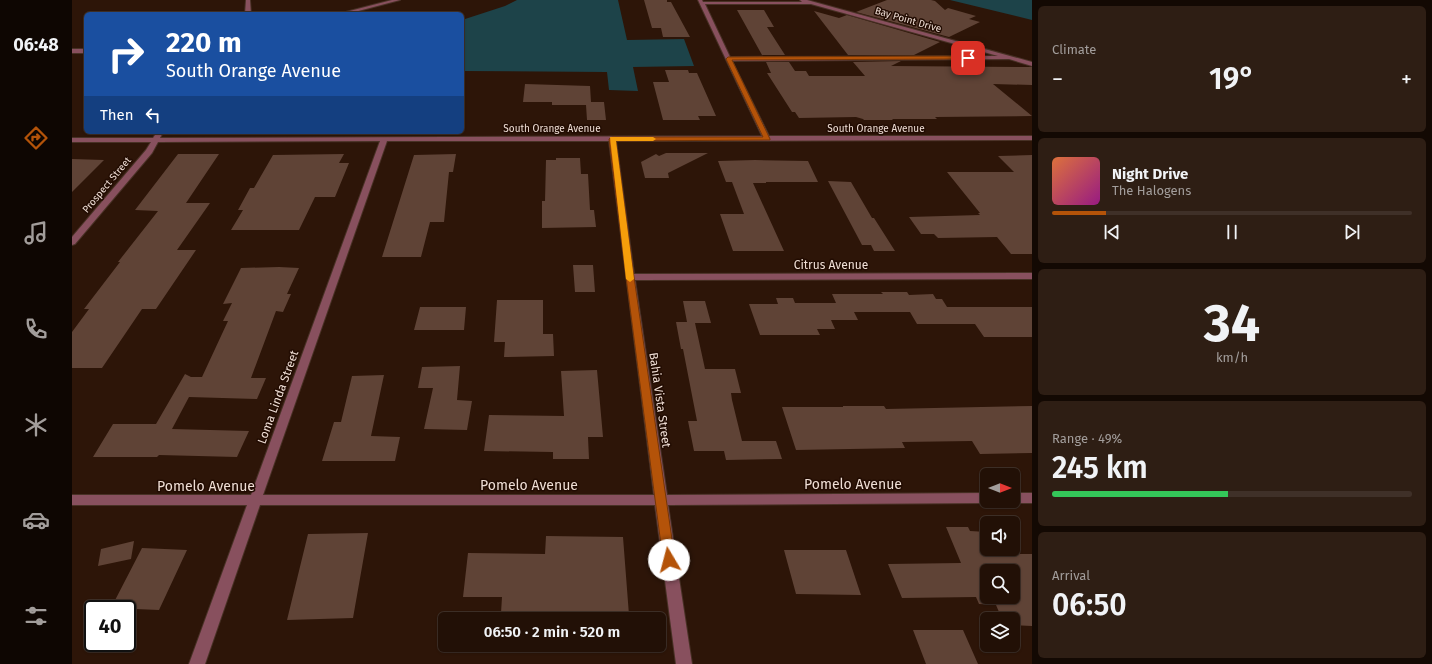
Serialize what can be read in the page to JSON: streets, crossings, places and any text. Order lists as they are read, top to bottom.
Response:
{
  "streets": {
    "street": [
      "Bay Point Drive",
      "South Orange Avenue",
      "Prospect Street",
      "Citrus Avenue",
      "Loma Linda Street",
      "Bahia Vista Street",
      "Pomelo Avenue"
    ]
  },
  "crossings": [
    ["South Orange Avenue", "Prospect Street"],
    ["South Orange Avenue", "Loma Linda Street"],
    ["South Orange Avenue", "Bahia Vista Street"],
    ["Citrus Avenue", "Bahia Vista Street"],
    ["Loma Linda Street", "Pomelo Avenue"],
    ["Bahia Vista Street", "Pomelo Avenue"]
  ],
  "north": "right",
  "page": {
    "tabs": "06:48",
    "tile": [
      "Climate",
      ["34", "km/h"],
      ["Range · 49%", "245 km"],
      ["Arrival", "06:50"]
    ],
    "turn": ["220 m", "South Orange Avenue"],
    "heat": ["−", "19°", "+"],
    "then": "Then",
    "song": ["Night Drive", "The Halogens"],
    "limit": "40",
    "trip": "06:50 · 2 min · 520 m"
  }
}
